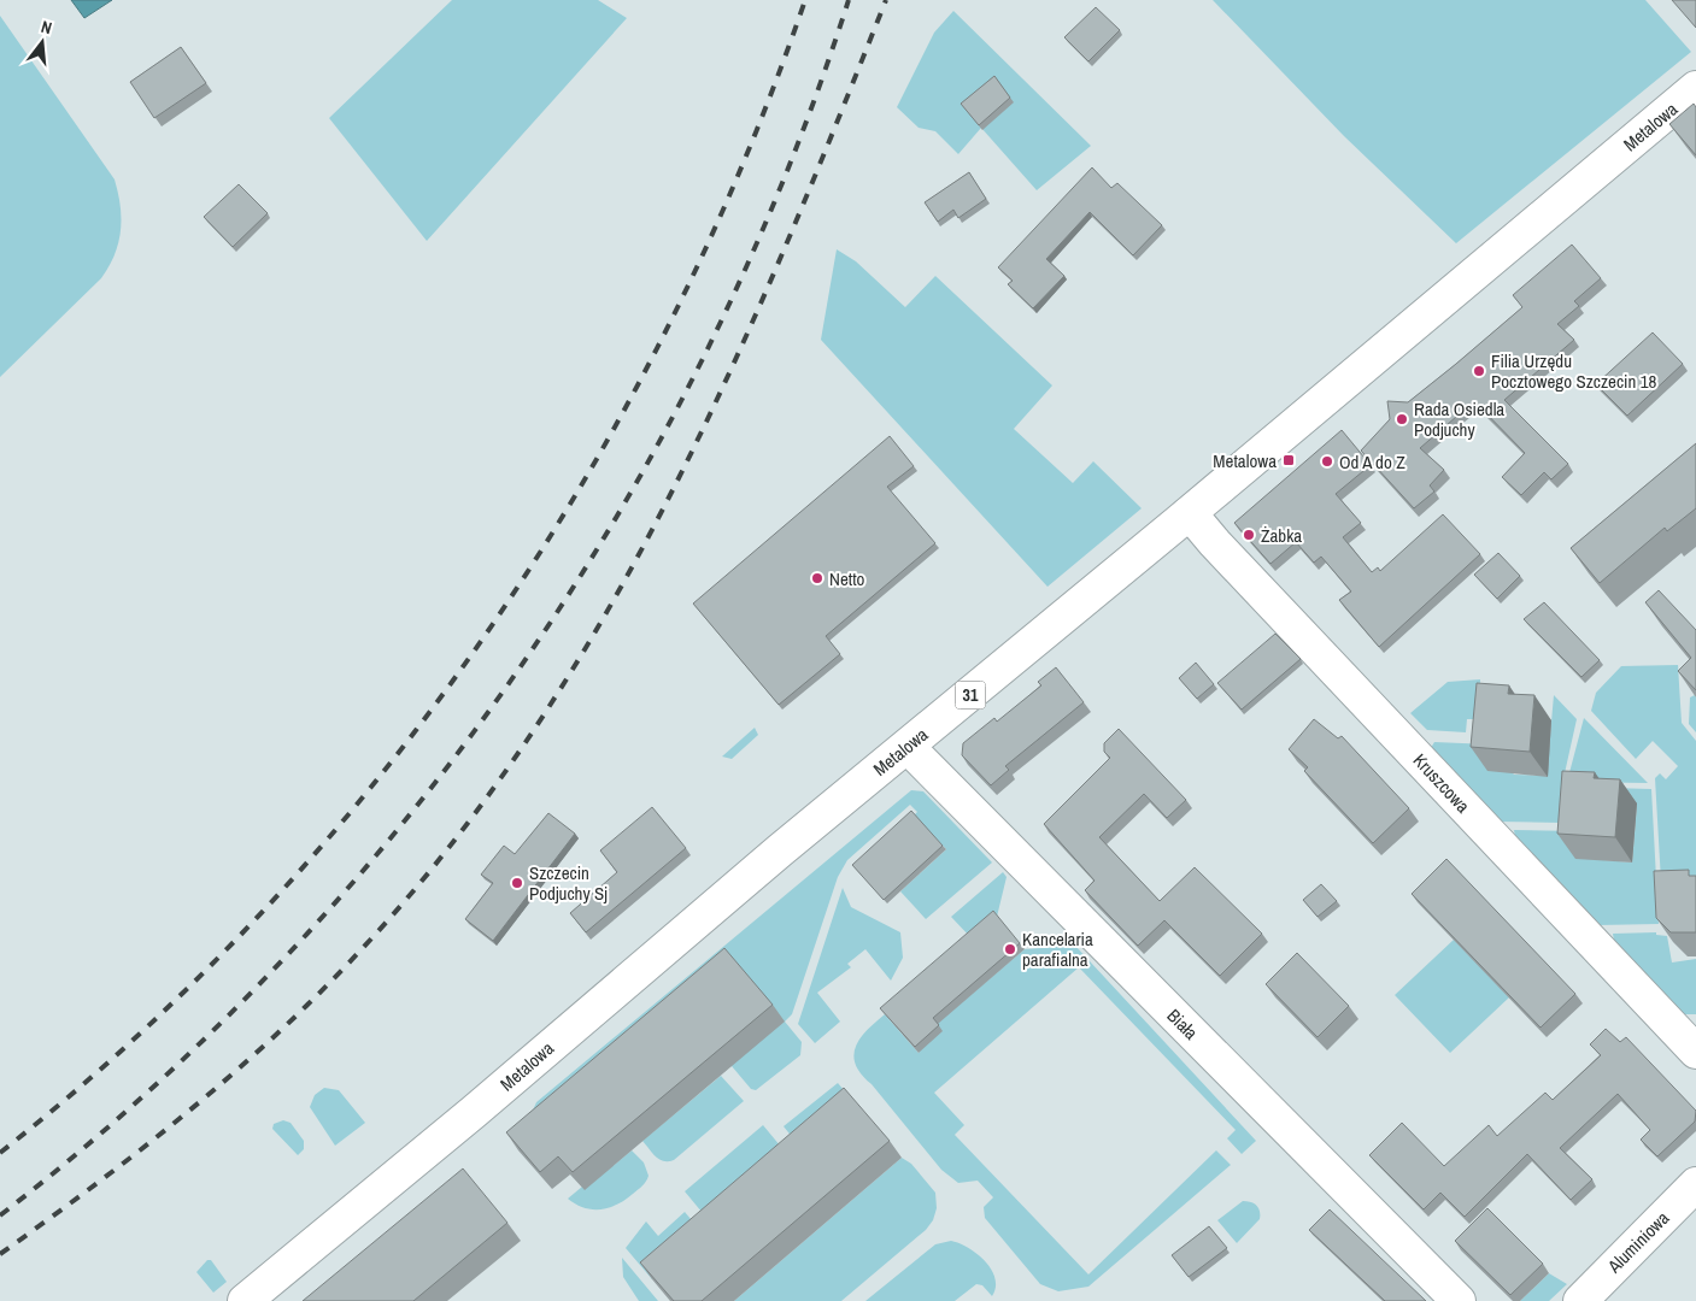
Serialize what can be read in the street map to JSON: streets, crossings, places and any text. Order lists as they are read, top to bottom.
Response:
{
  "streets": {
    "main road": [
      "Metalowa",
      "31",
      "Kruszcowa",
      "Biała",
      "Aluminiowa"
    ]
  },
  "crossings": [
    ["Metalowa", "Kruszcowa"],
    ["Metalowa", "Biała"]
  ],
  "places": {
    "other": [
      "Filia Urzędu Pocztowego Szczecin 18",
      "Rada Osiedla Podjuchy",
      "Od A do Z",
      "Żabka",
      "Netto",
      "Szczecin Podjuchy Sj",
      "Kancelaria parafialna"
    ],
    "transit": ["Metalowa"]
  },
  "north": "top"
}
